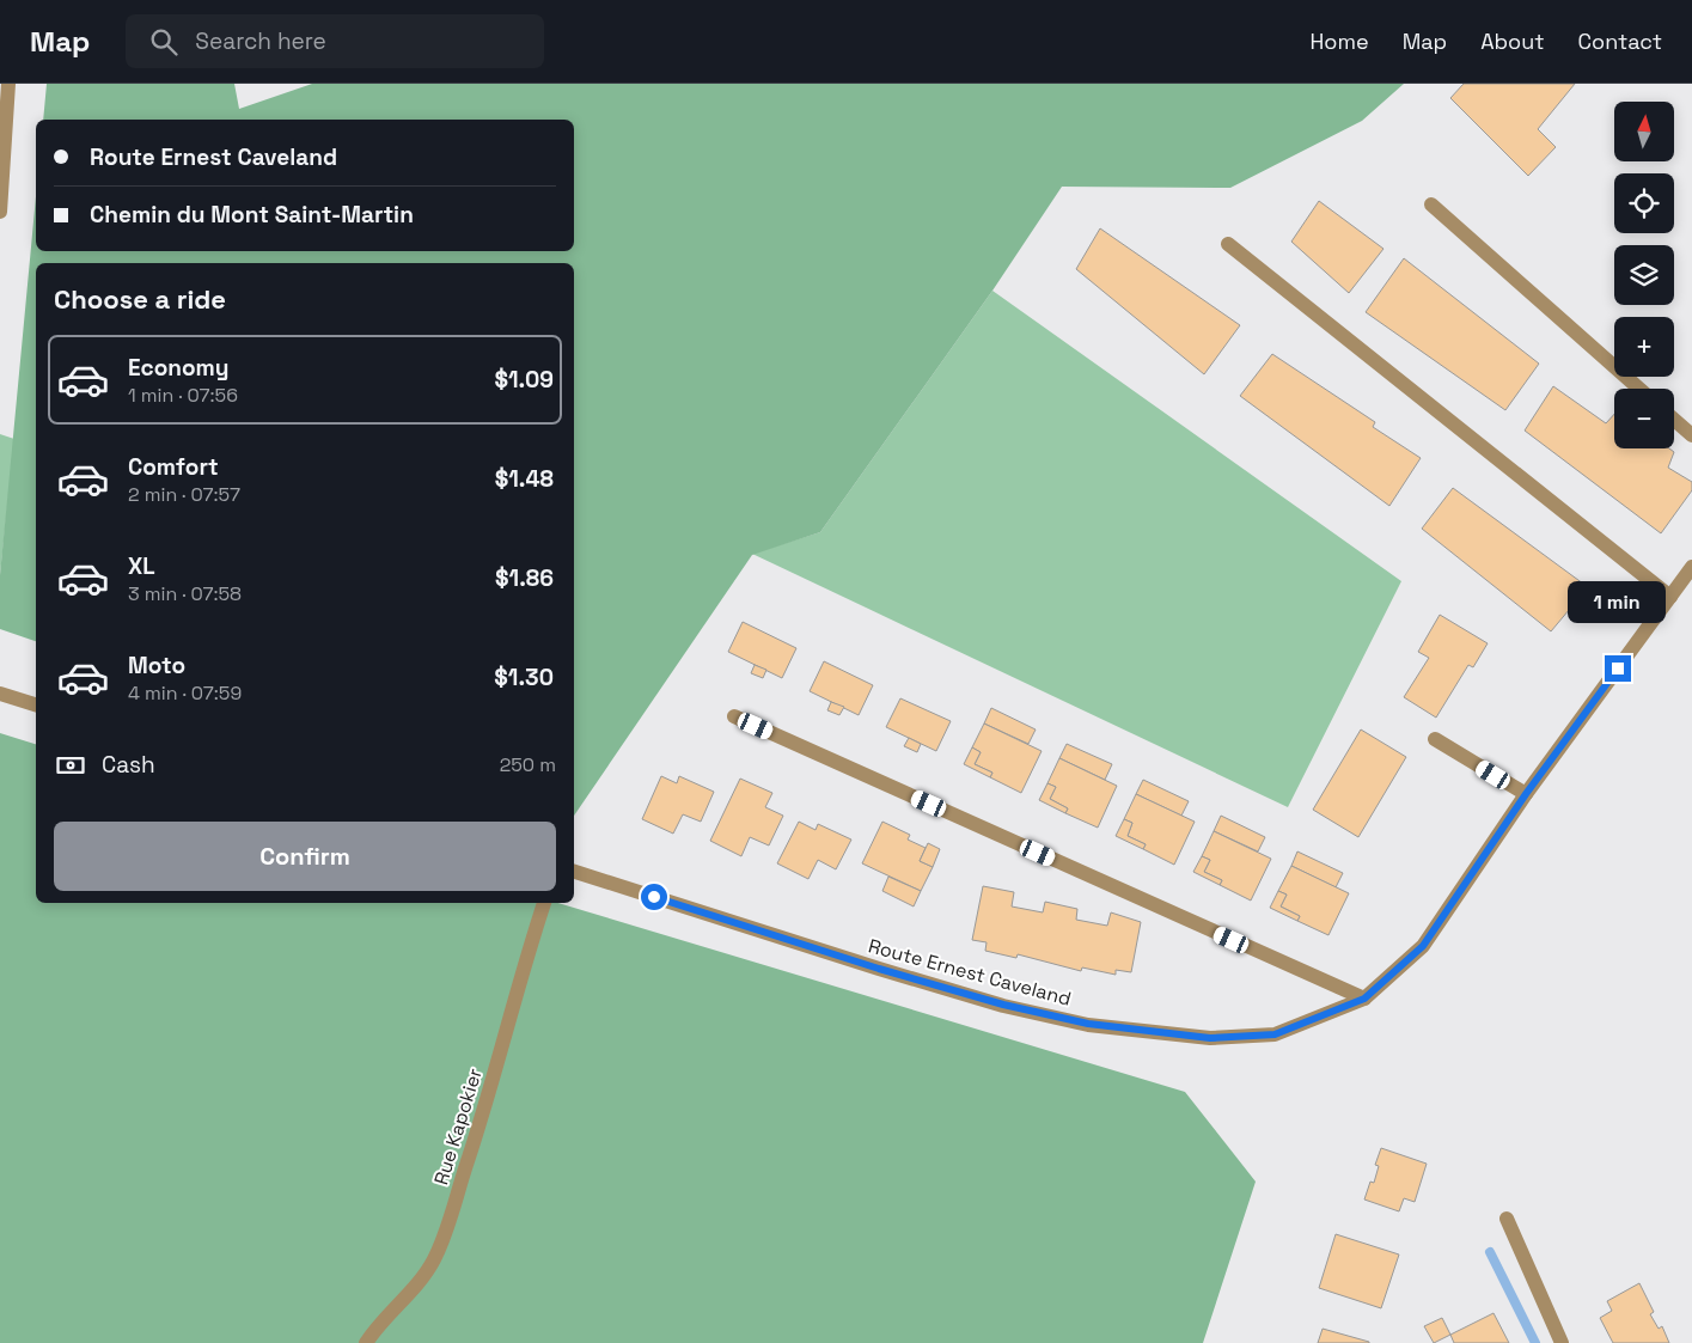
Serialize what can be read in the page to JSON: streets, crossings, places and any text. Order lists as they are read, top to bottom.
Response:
{
  "streets": {
    "street": ["Route Ernest Caveland", "Rue Kapokier"]
  },
  "north": "top",
  "page": {
    "header": "Map",
    "search": "Search here",
    "nav": [
      "Home",
      "Map",
      "About",
      "Contact"
    ],
    "map_buttons": ["+", "−"],
    "banner": ["Route Ernest Caveland", "Chemin du Mont Saint-Martin"],
    "heading": "Choose a ride",
    "list": [
      {
        "name": "Economy",
        "note": "1 min · 07:56",
        "value": "$1.09"
      },
      {
        "name": "Comfort",
        "note": "2 min · 07:57",
        "value": "$1.48"
      },
      {
        "name": "XL",
        "note": "3 min · 07:58",
        "value": "$1.86"
      },
      {
        "name": "Moto",
        "note": "4 min · 07:59",
        "value": "$1.30"
      }
    ],
    "bubble": "1 min",
    "pay": ["Cash", "250 m"],
    "buttons": "Confirm"
  }
}
